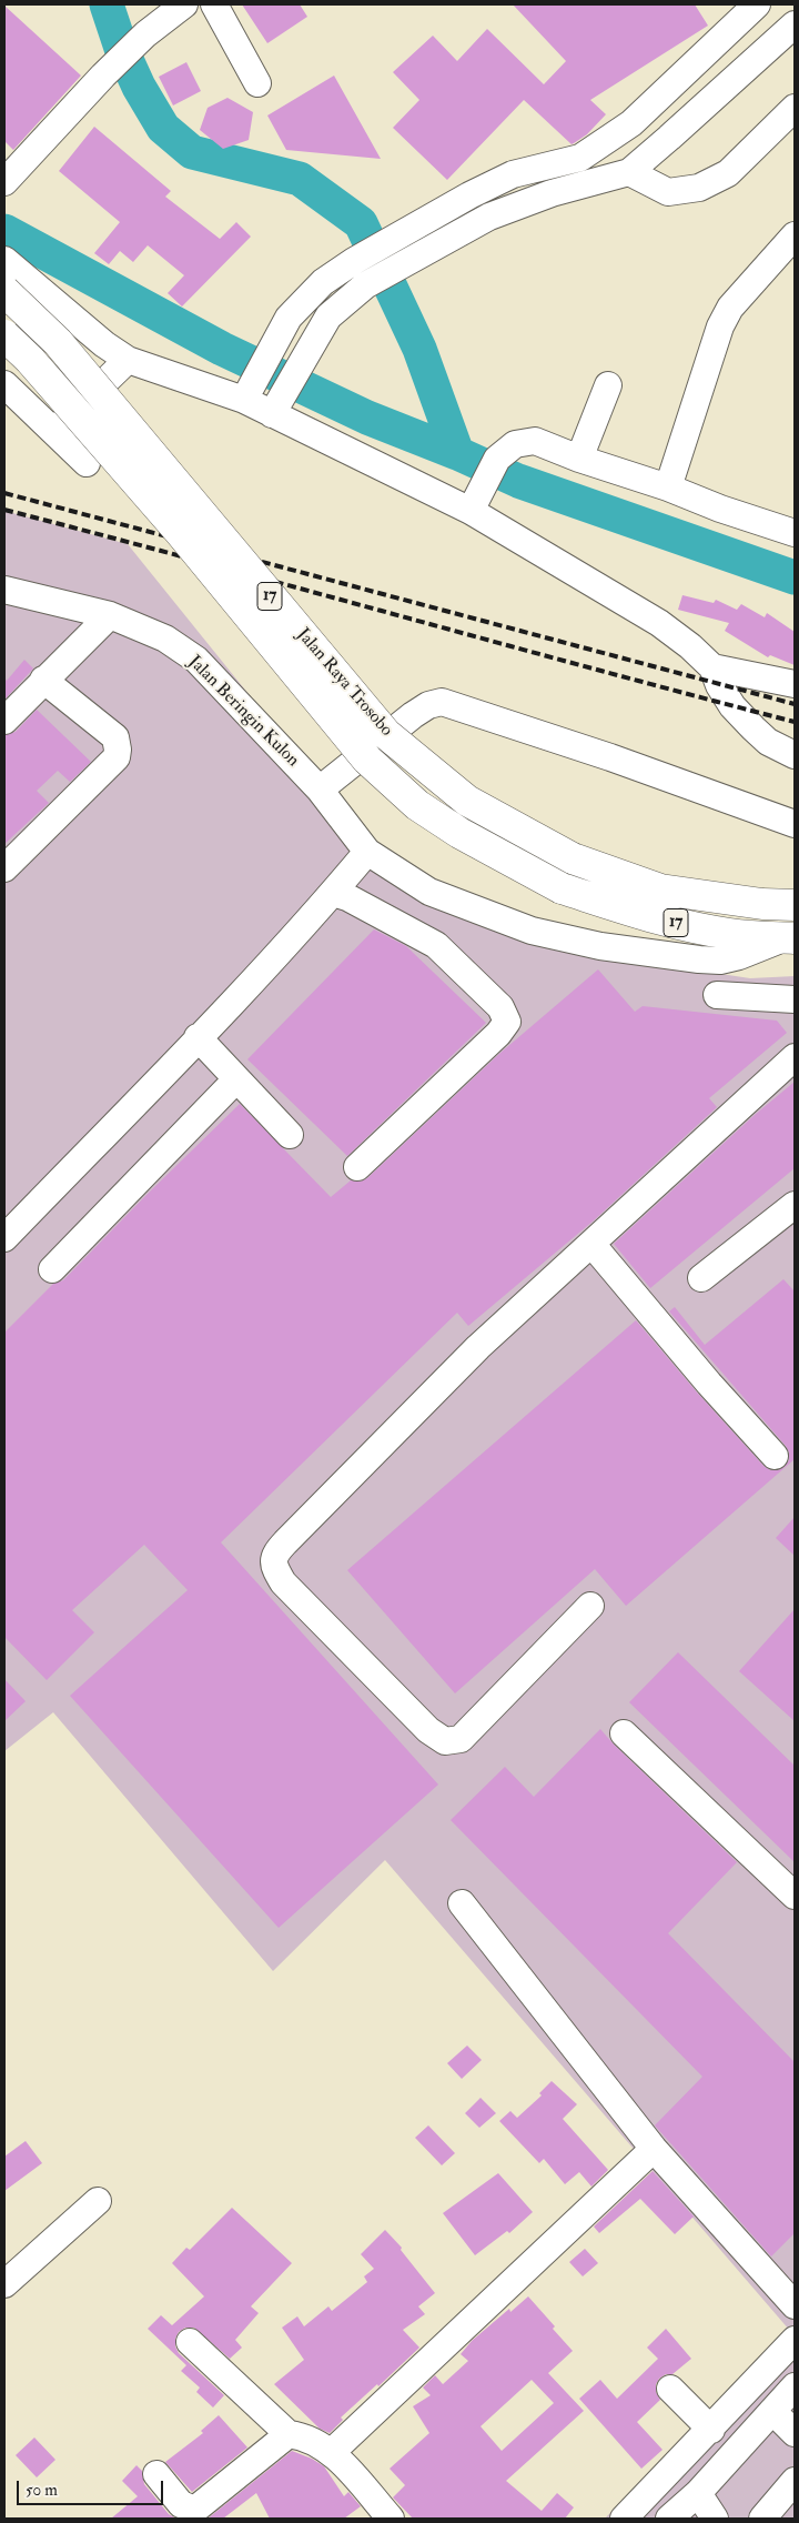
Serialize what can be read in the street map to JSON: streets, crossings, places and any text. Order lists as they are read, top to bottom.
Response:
{
  "streets": {
    "highway": ["17", "Jalan Raya Trosobo"],
    "street": ["Jalan Beringin Kulon"]
  },
  "crossings": [
    ["Jalan Raya Trosobo", "Jalan Beringin Kulon"]
  ],
  "scale_bar": "50 m"
}
